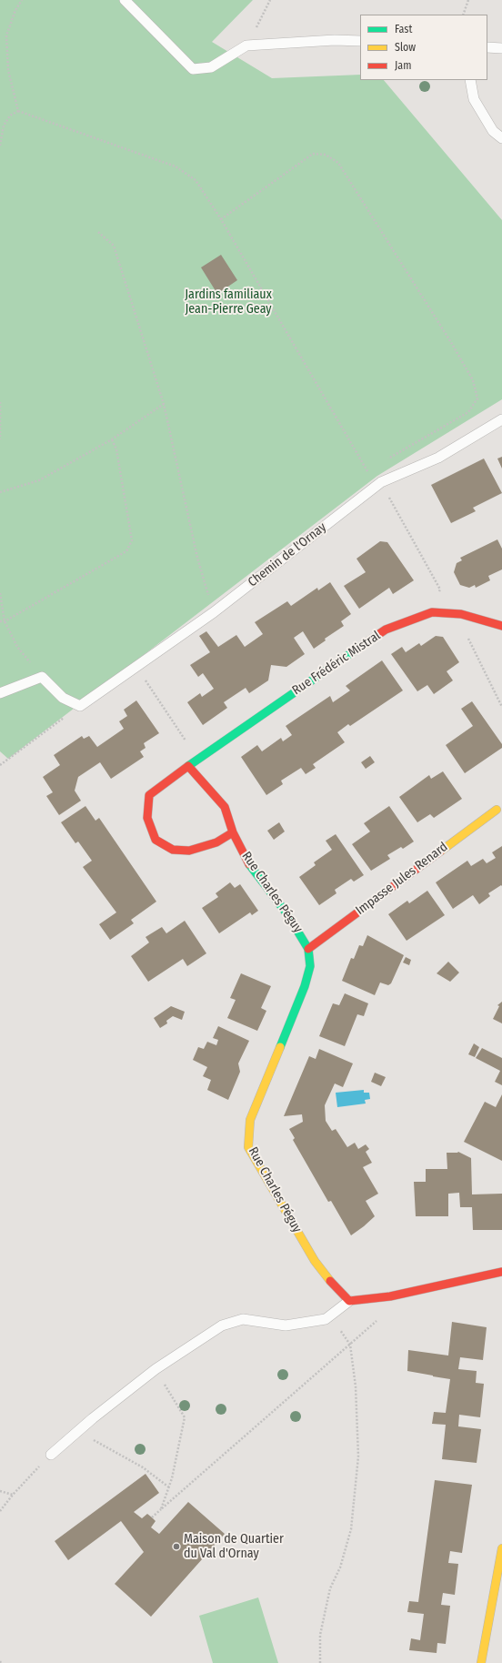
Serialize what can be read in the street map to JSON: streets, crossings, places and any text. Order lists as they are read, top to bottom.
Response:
{
  "streets": {
    "street": ["Rue Frédéric Mistral", "Impasse Jules Renard", "Rue Charles Péguy"],
    "lane": ["Chemin de l'Ornay"]
  },
  "crossings": [
    ["Rue Frédéric Mistral", "Rue Charles Péguy"],
    ["Impasse Jules Renard", "Rue Charles Péguy"]
  ],
  "parks": ["Jardins familiaux Jean-Pierre Geay"],
  "places": ["Maison de Quartier du Val d'Ornay"],
  "legend": ["Fast", "Slow", "Jam"]
}
